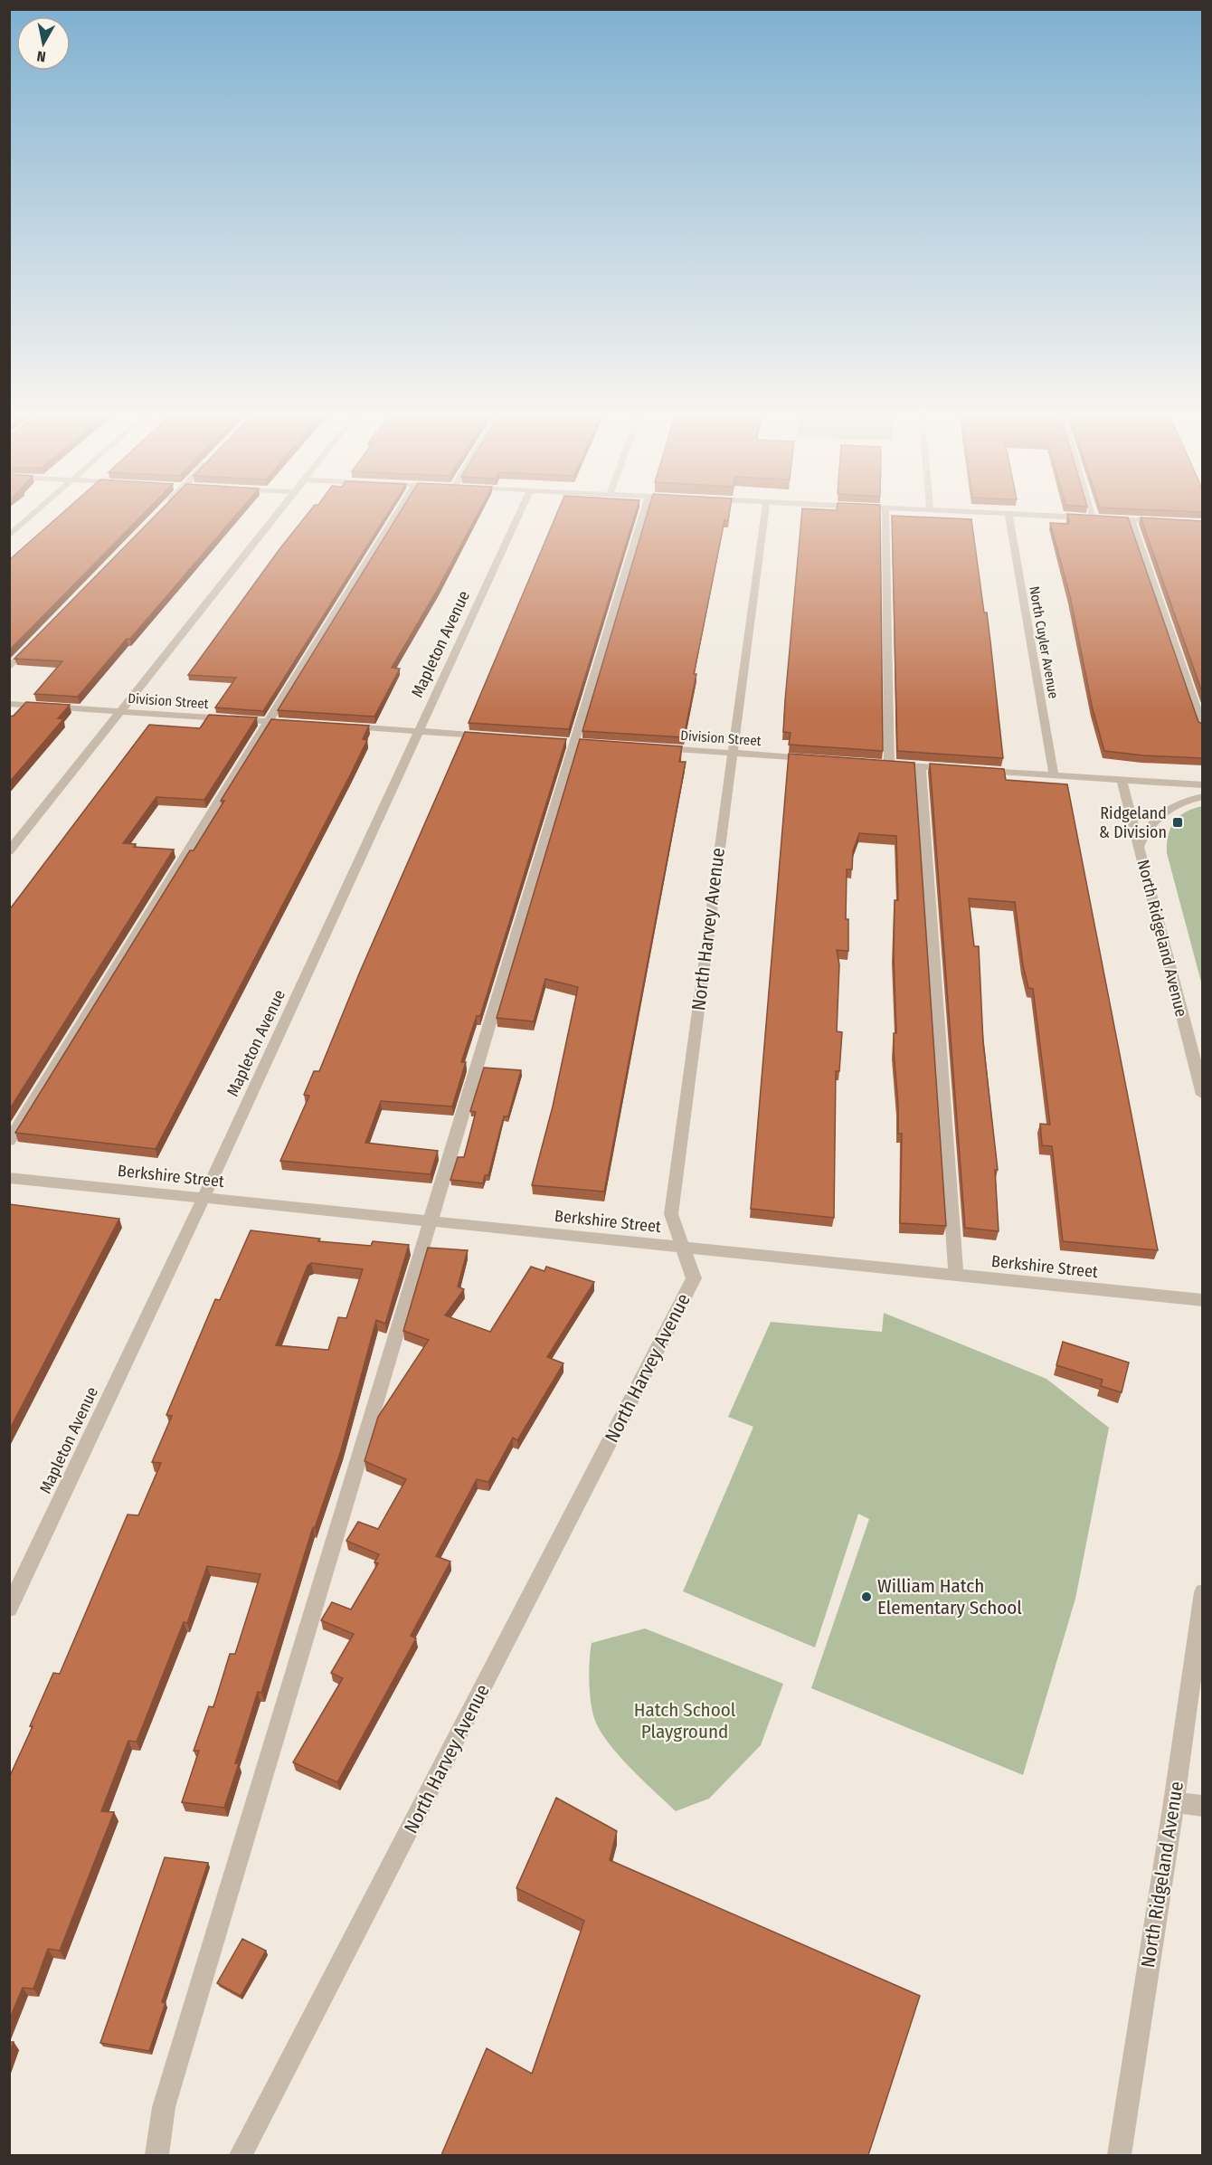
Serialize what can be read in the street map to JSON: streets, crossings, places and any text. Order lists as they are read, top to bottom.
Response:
{
  "streets": {
    "street": [
      "North Cuyler Avenue",
      "Mapleton Avenue",
      "Division Street",
      "North Harvey Avenue",
      "North Ridgeland Avenue",
      "Berkshire Street"
    ]
  },
  "crossings": [
    ["Mapleton Avenue", "Berkshire Street"],
    ["Division Street", "North Harvey Avenue"],
    ["North Harvey Avenue", "Berkshire Street"]
  ],
  "parks": ["Hatch School Playground"],
  "places": {
    "transit": ["Ridgeland & Division"],
    "other": ["William Hatch Elementary School"]
  },
  "north": "bottom"
}
